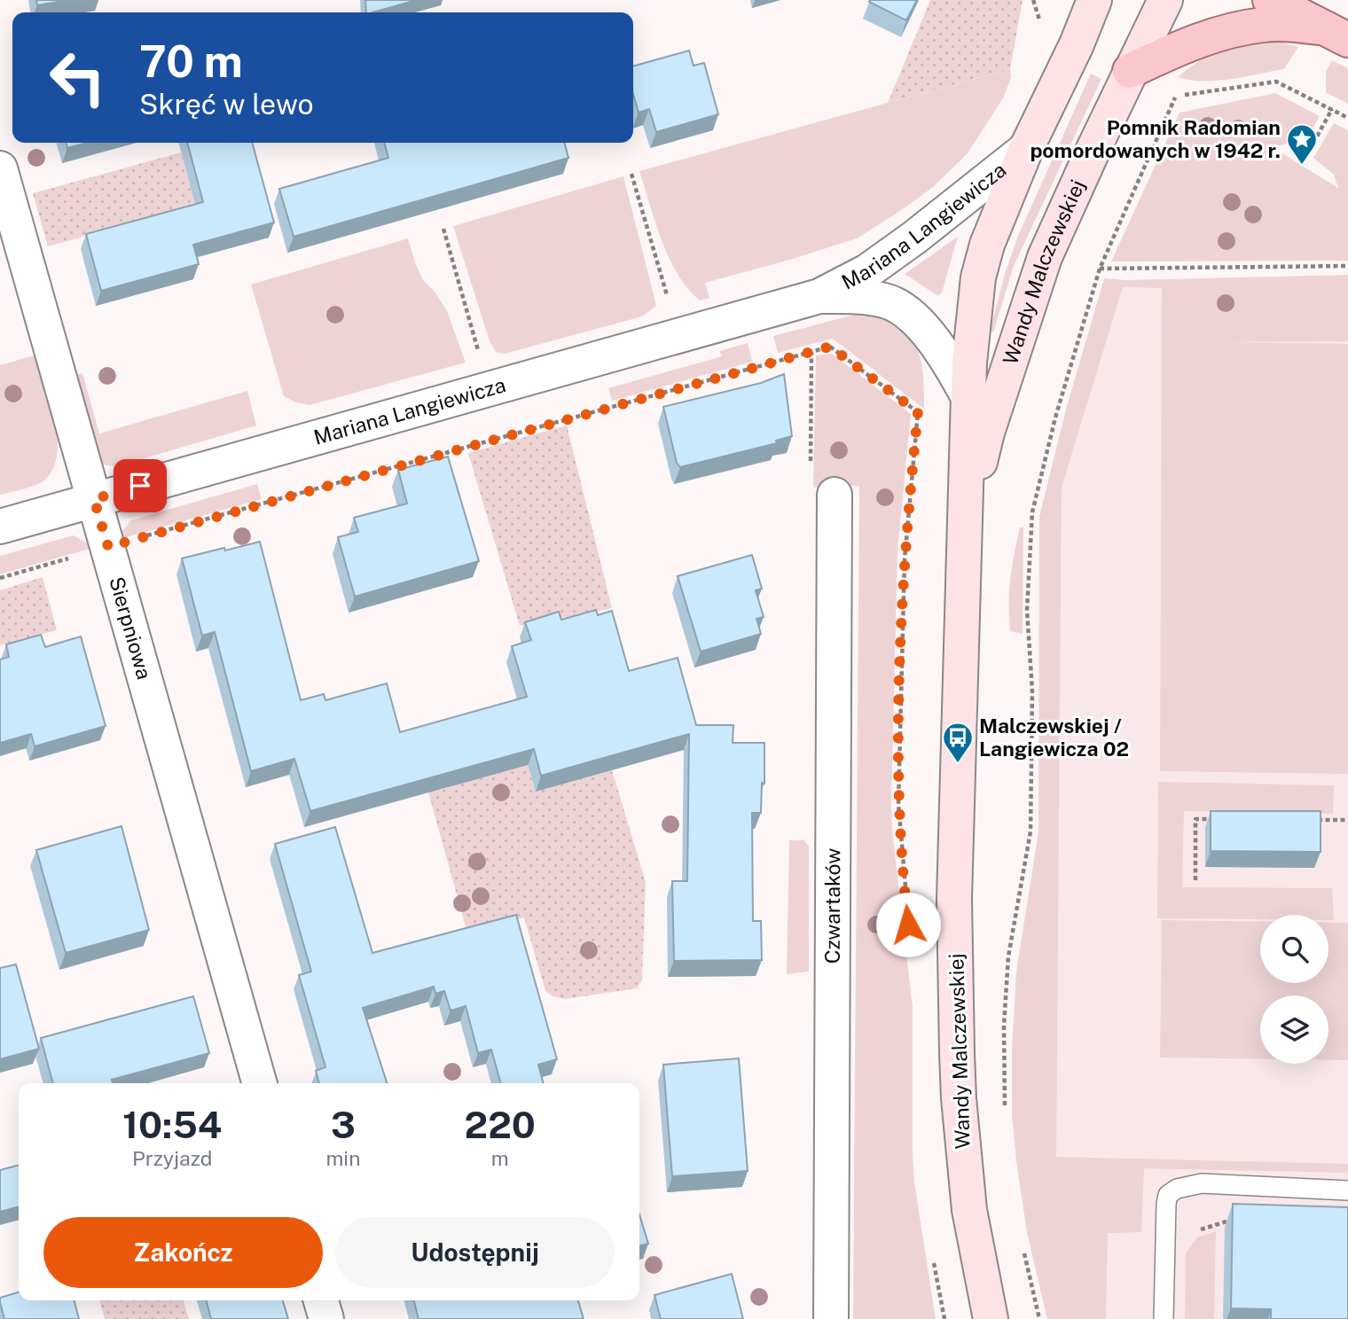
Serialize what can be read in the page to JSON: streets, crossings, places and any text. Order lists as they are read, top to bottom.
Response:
{
  "streets": {
    "main road": ["Wandy Malczewskiej"],
    "street": ["Mariana Langiewicza", "Sierpniowa", "Czwartaków"]
  },
  "crossings": [
    ["Mariana Langiewicza", "Wandy Malczewskiej"],
    ["Mariana Langiewicza", "Sierpniowa"]
  ],
  "places": {
    "place": ["Pomnik Radomian pomordowanych w 1942 r."],
    "bus stop": ["Malczewskiej / Langiewicza 02"]
  },
  "page": {
    "turn": ["70 m", "Skręć w lewo"],
    "eta": [
      "10:54",
      "Przyjazd",
      "3",
      "min",
      "220",
      "m"
    ],
    "buttons": ["Zakończ", "Udostępnij"]
  }
}
